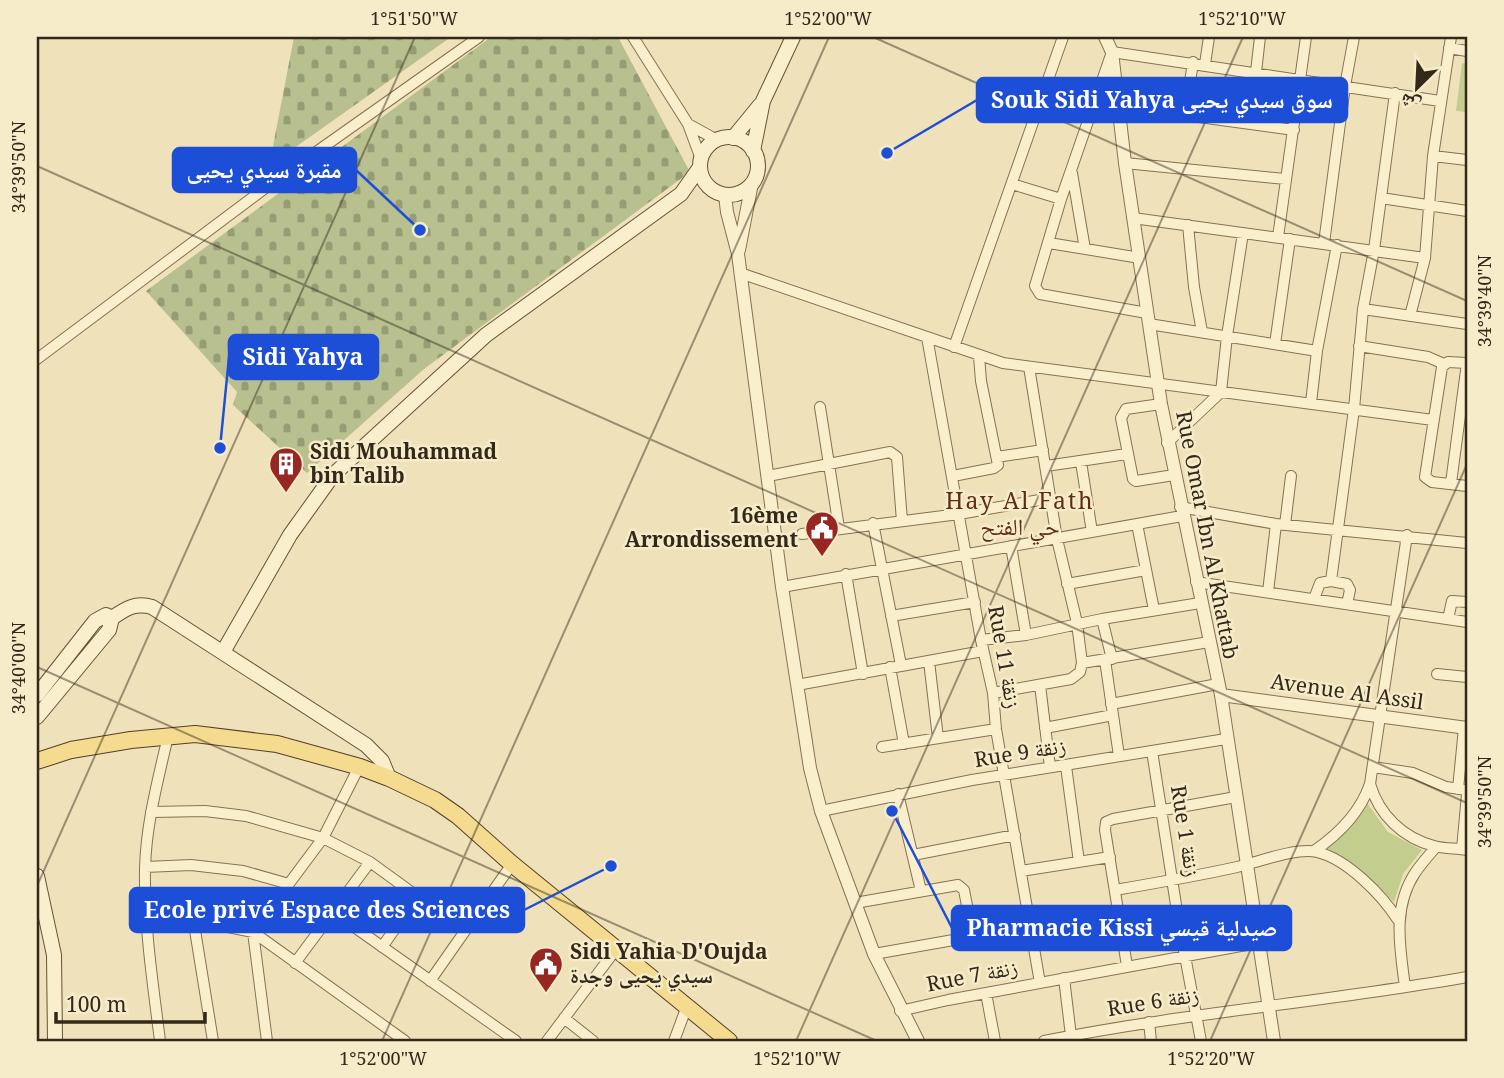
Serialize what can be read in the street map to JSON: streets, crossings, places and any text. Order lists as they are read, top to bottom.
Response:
{
  "streets": {
    "street": [
      "Rue Omar Ibn Al Khattab",
      "Rue 11 زنقة",
      "Avenue Al Assil",
      "Rue 9 زنقة",
      "Rue 1 زنقة",
      "Rue 7 زنقة",
      "Rue 6 زنقة"
    ]
  },
  "crossings": [
    ["Rue Omar Ibn Al Khattab", "Avenue Al Assil"],
    ["Rue Omar Ibn Al Khattab", "Rue 9 زنقة"],
    ["Rue Omar Ibn Al Khattab", "Rue 7 زنقة"],
    ["Rue Omar Ibn Al Khattab", "Rue 6 زنقة"],
    ["Rue 11 زنقة", "Rue 9 زنقة"],
    ["Rue 11 زنقة", "Rue 7 زنقة"],
    ["Rue 9 زنقة", "Rue 1 زنقة"],
    ["Rue 1 زنقة", "Rue 7 زنقة"],
    ["Rue 1 زنقة", "Rue 6 زنقة"]
  ],
  "districts": ["Hay Al Fath حي الفتح"],
  "places": {
    "other": [
      "Souk Sidi Yahya سوق سيدي يحيى",
      "مقبرة سيدي يحيى",
      "Sidi Yahya",
      "Pharmacie Kissi صيدلية قيسي",
      "Ecole privé Espace des Sciences"
    ],
    "building": ["Sidi Mouhammad bin Talib"],
    "public building": ["16ème Arrondissement", "Sidi Yahia D'Oujda سيدي يحيى وجدة"]
  },
  "scale_bar": "100 m",
  "north": "bottom left",
  "coordinates": [
    "1°51'50\"W",
    "1°52'00\"W",
    "1°52'10\"W",
    "34°39'50\"N",
    "34°39'40\"N",
    "34°40'00\"N",
    "1°52'20\"W"
  ]
}
